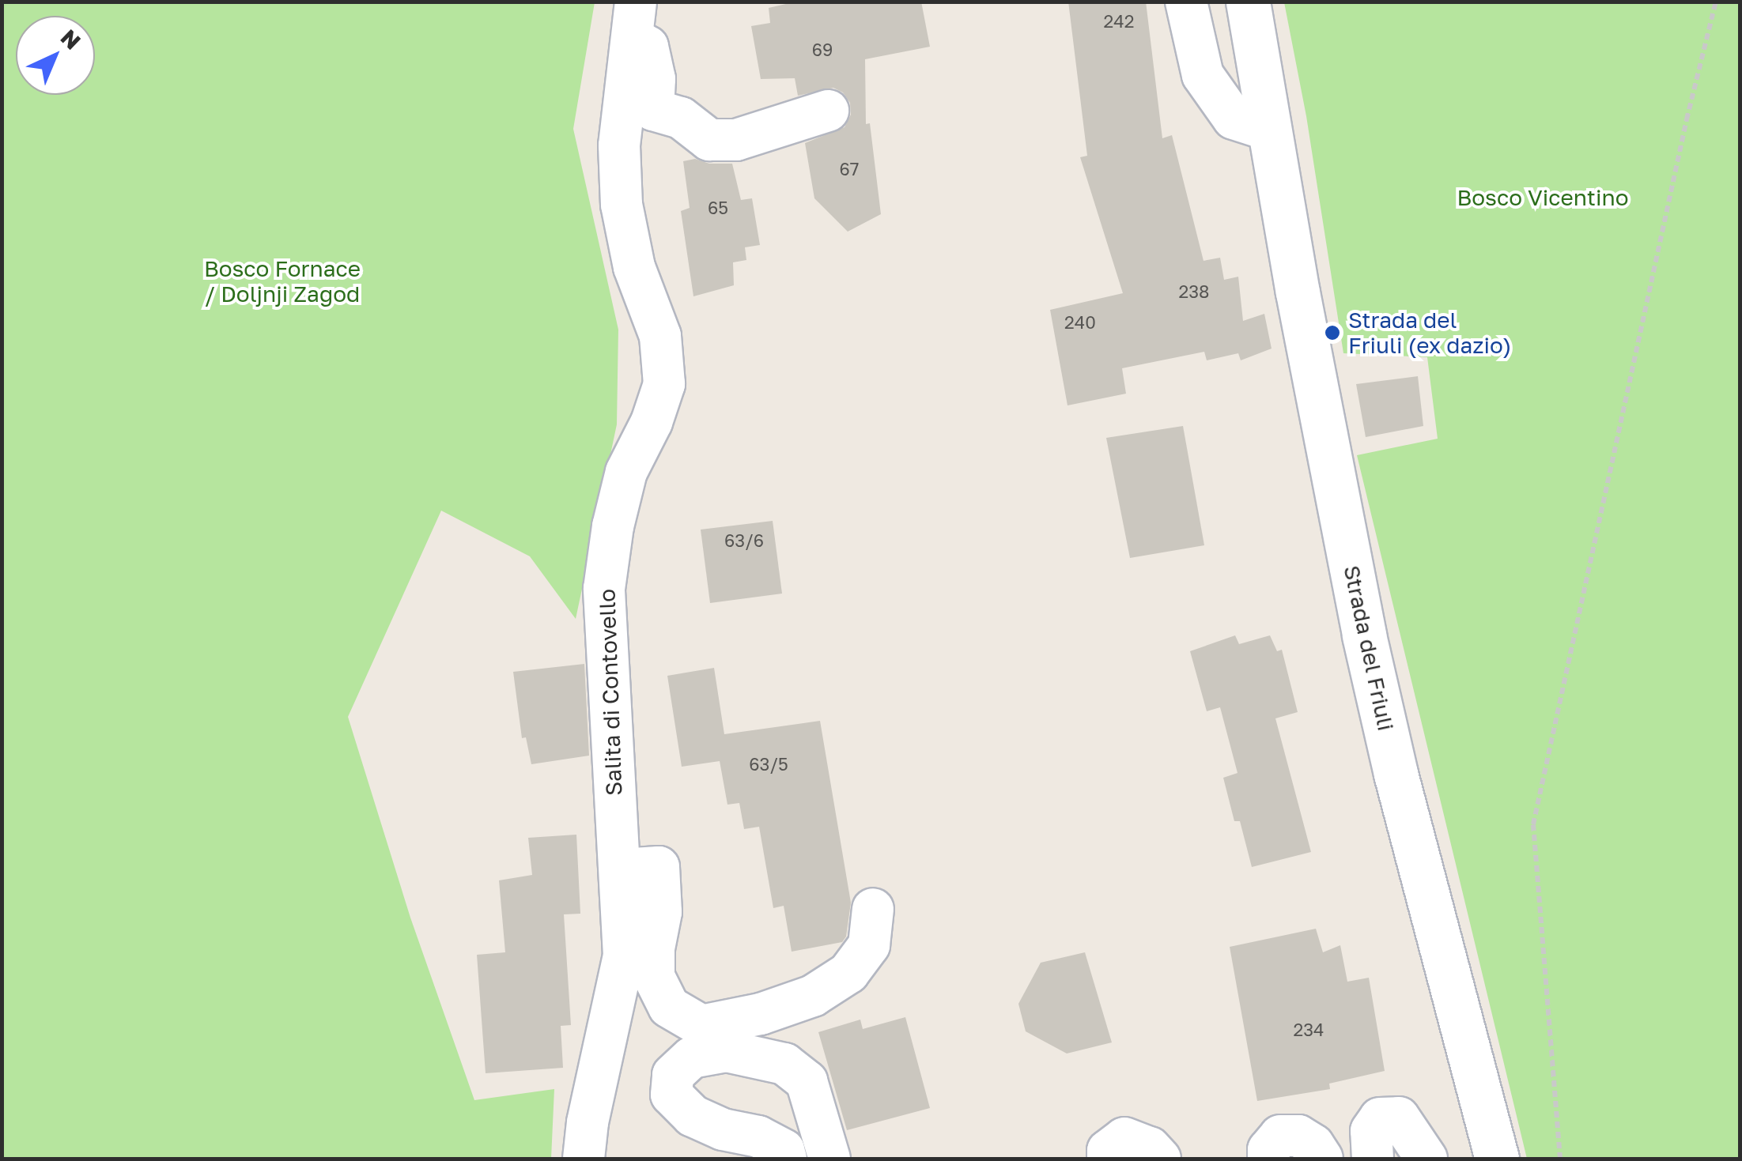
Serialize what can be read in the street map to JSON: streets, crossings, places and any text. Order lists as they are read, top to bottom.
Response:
{
  "streets": {
    "main road": ["Strada del Friuli"],
    "street": ["Salita di Contovello"]
  },
  "parks": ["Bosco Vicentino", "Bosco Fornace / Doljnji Zagod"],
  "places": ["Strada del Friuli (ex dazio)"],
  "house_numbers": [
    "242",
    "69",
    "67",
    "65",
    "238",
    "240",
    "63/6",
    "63/5",
    "234"
  ],
  "north": "top right"
}
